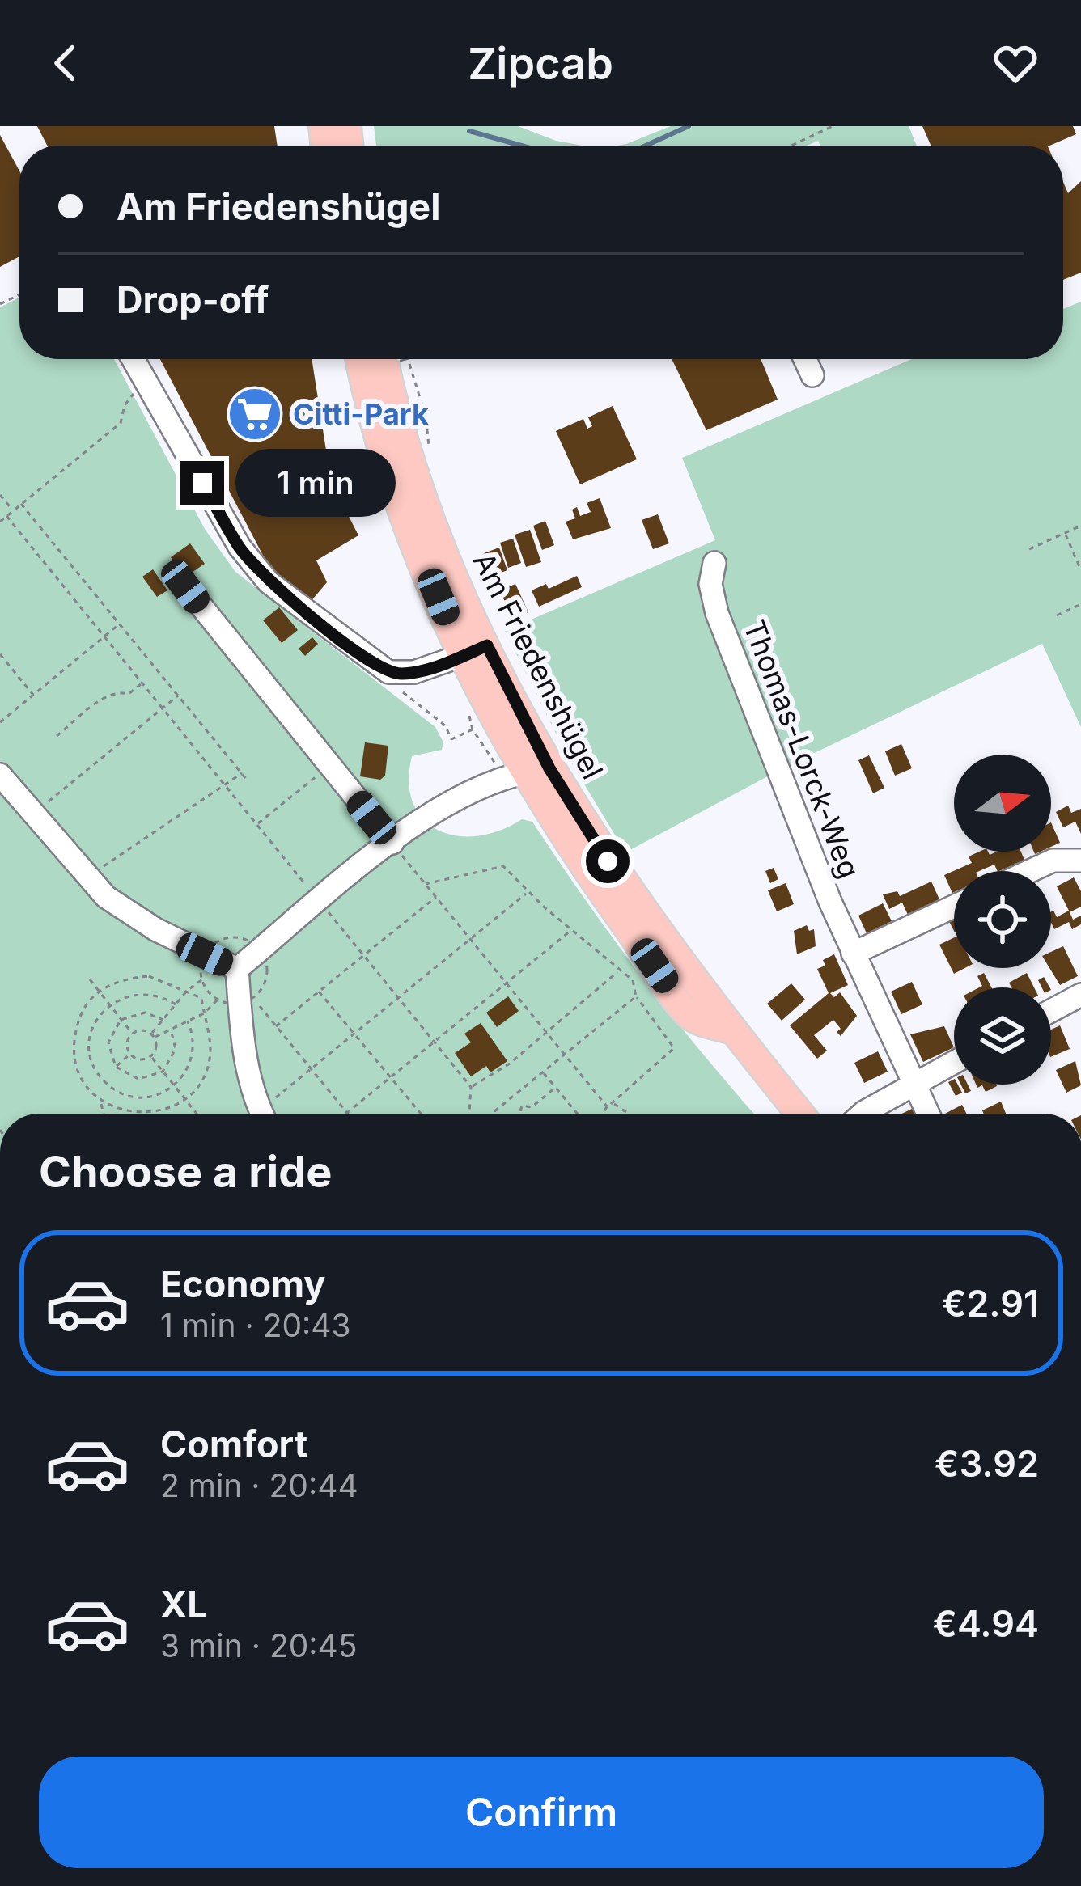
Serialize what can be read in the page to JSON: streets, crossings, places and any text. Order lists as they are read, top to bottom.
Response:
{
  "streets": {
    "main road": ["Am Friedenshügel"],
    "street": ["Thomas-Lorck-Weg"]
  },
  "places": {
    "supermarket": ["Citti-Park"]
  },
  "north": "right",
  "page": {
    "header": "Zipcab",
    "banner": ["Am Friedenshügel", "Drop-off"],
    "bubble": "1 min",
    "heading": "Choose a ride",
    "list": [
      {
        "name": "Economy",
        "note": "1 min · 20:43",
        "value": "€2.91"
      },
      {
        "name": "Comfort",
        "note": "2 min · 20:44",
        "value": "€3.92"
      },
      {
        "name": "XL",
        "note": "3 min · 20:45",
        "value": "€4.94"
      }
    ],
    "buttons": "Confirm"
  }
}
